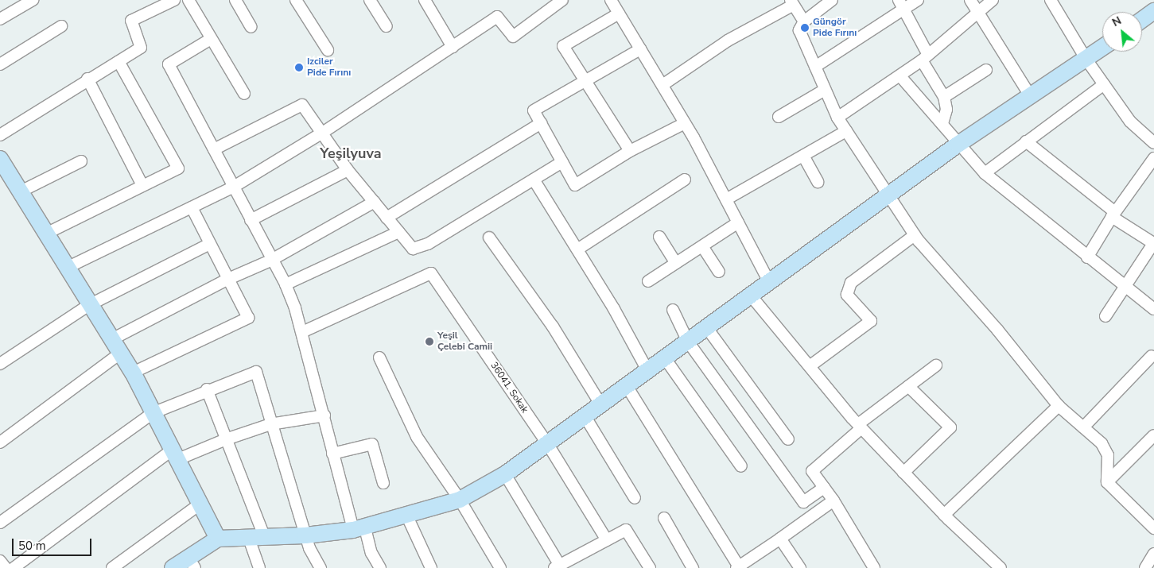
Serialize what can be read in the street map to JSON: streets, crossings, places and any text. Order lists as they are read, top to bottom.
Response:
{
  "streets": {
    "street": ["36041. Sokak"]
  },
  "districts": ["Yeşilyuva"],
  "places": ["Güngör Pide Fırını", "Izciler Pide Fırını", "Yeşil Çelebi Camii"],
  "scale_bar": "50 m",
  "north": "top left"
}
